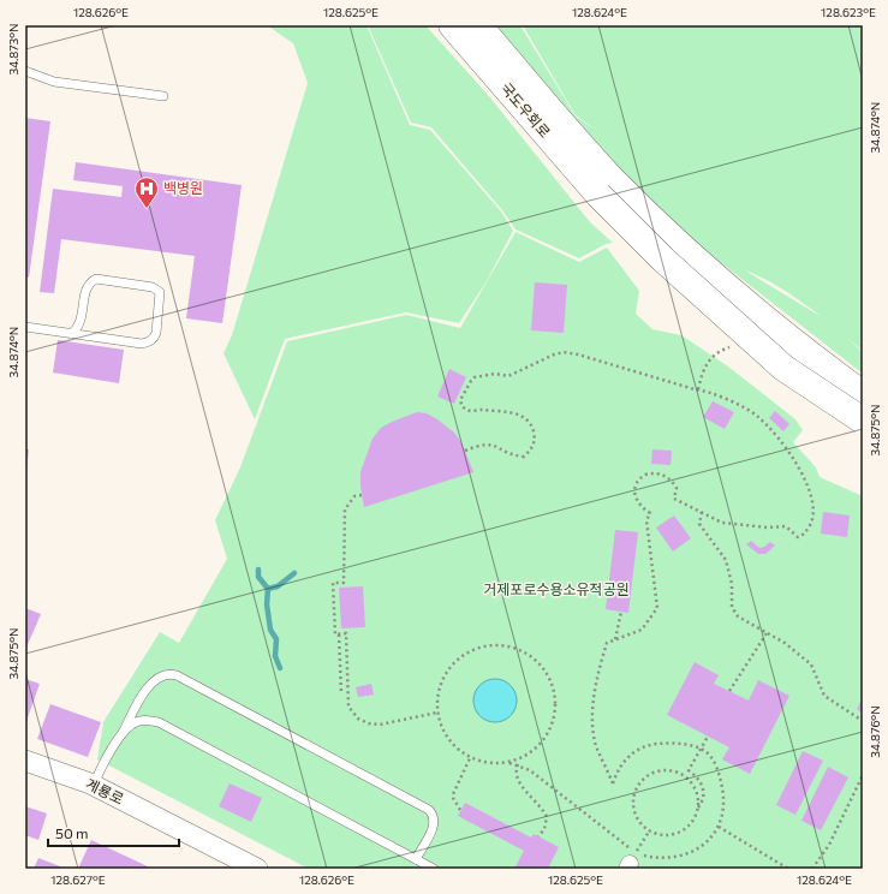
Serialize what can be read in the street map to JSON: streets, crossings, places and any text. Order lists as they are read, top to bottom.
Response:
{
  "streets": {
    "highway": ["국도우회로"],
    "street": ["계룡로"]
  },
  "parks": ["거제포로수용소유적공원"],
  "places": {
    "hospital": ["백병원"]
  },
  "scale_bar": "50 m",
  "coordinates": [
    "128.626°E",
    "128.625°E",
    "128.624°E",
    "128.623°E",
    "34.873°N",
    "34.874°N",
    "34.875°N",
    "34.876°N",
    "128.627°E"
  ]
}
